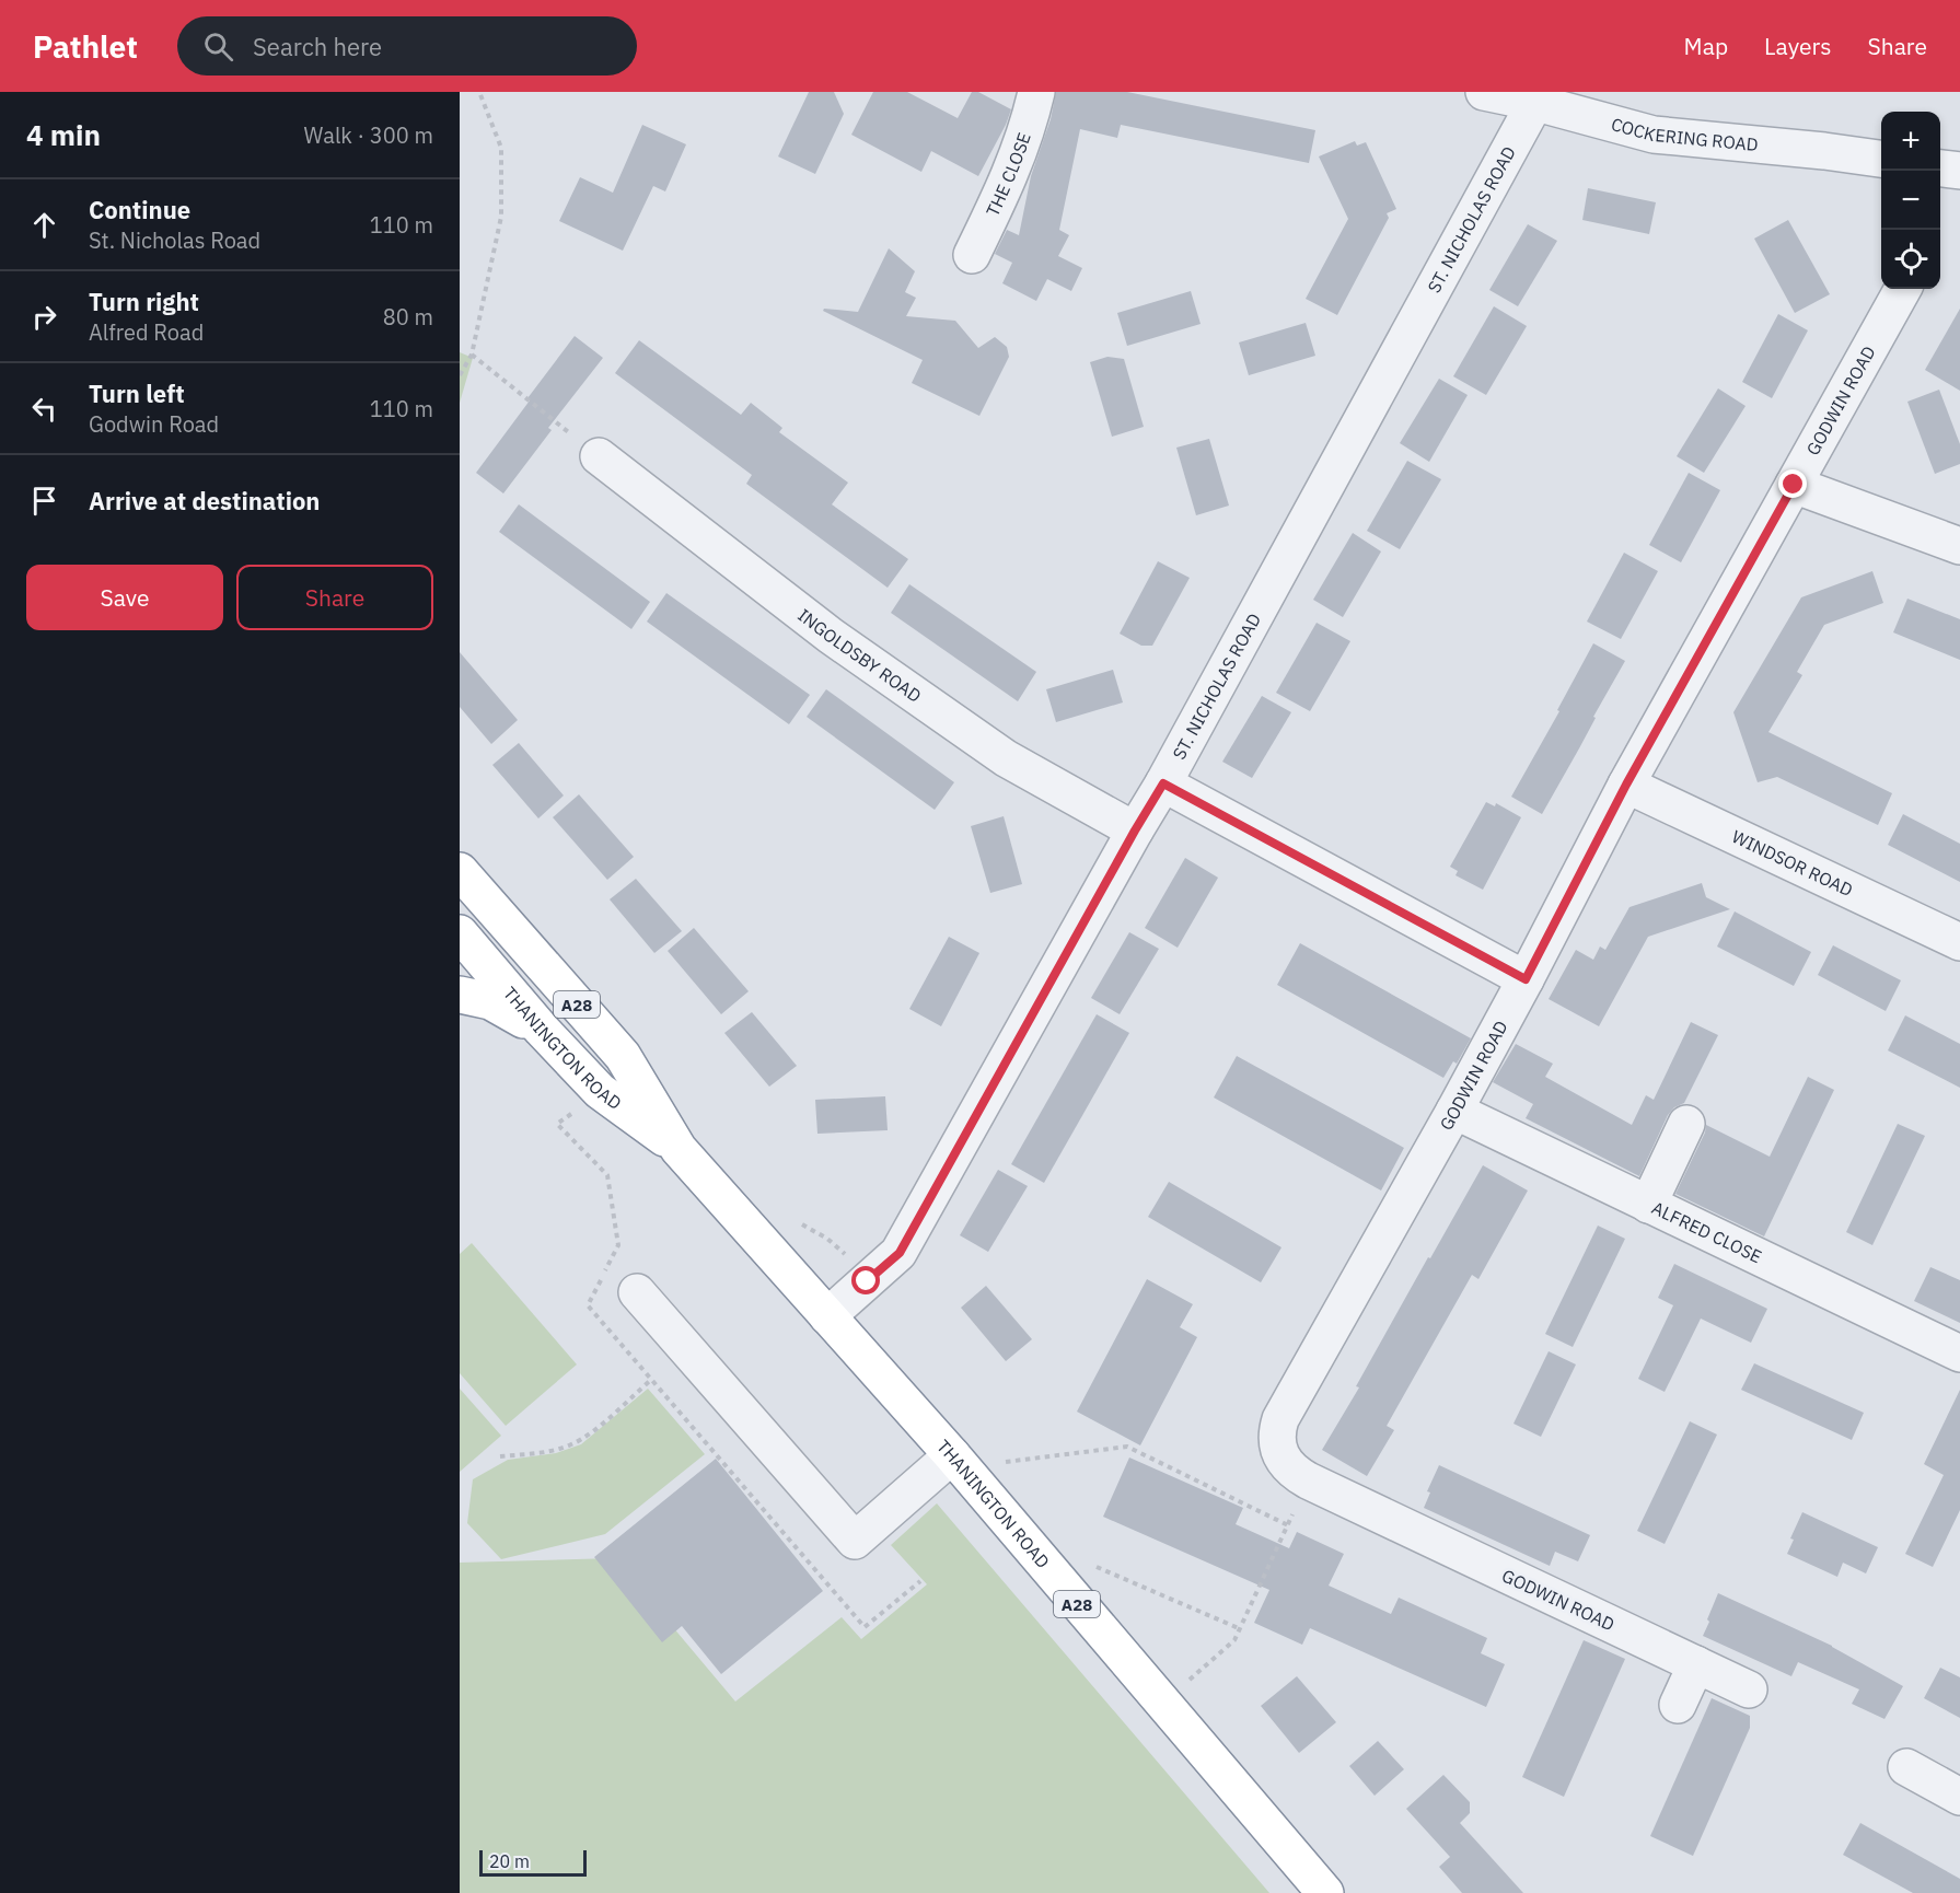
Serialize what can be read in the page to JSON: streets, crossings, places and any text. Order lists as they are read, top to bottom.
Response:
{
  "streets": {
    "highway": ["A28", "THANINGTON ROAD"],
    "street": [
      "COCKERING ROAD",
      "THE CLOSE",
      "ST. NICHOLAS ROAD",
      "GODWIN ROAD",
      "INGOLDSBY ROAD",
      "WINDSOR ROAD",
      "ALFRED CLOSE"
    ]
  },
  "crossings": [
    ["COCKERING ROAD", "ST. NICHOLAS ROAD"],
    ["ST. NICHOLAS ROAD", "INGOLDSBY ROAD"],
    ["ST. NICHOLAS ROAD", "THANINGTON ROAD"],
    ["GODWIN ROAD", "WINDSOR ROAD"],
    ["GODWIN ROAD", "ALFRED CLOSE"]
  ],
  "scale_bar": "20 m",
  "page": {
    "header": "Pathlet",
    "search": "Search here",
    "nav": ["Map", "Layers", "Share"],
    "heading": ["4 min", "Walk · 300 m"],
    "map_buttons": ["+", "−"],
    "list": [
      ["Continue", "St. Nicholas Road", "110 m"],
      ["Turn right", "Alfred Road", "80 m"],
      ["Turn left", "Godwin Road", "110 m"],
      "Arrive at destination"
    ],
    "buttons": ["Save", "Share"],
    "scale": "20 m"
  }
}
